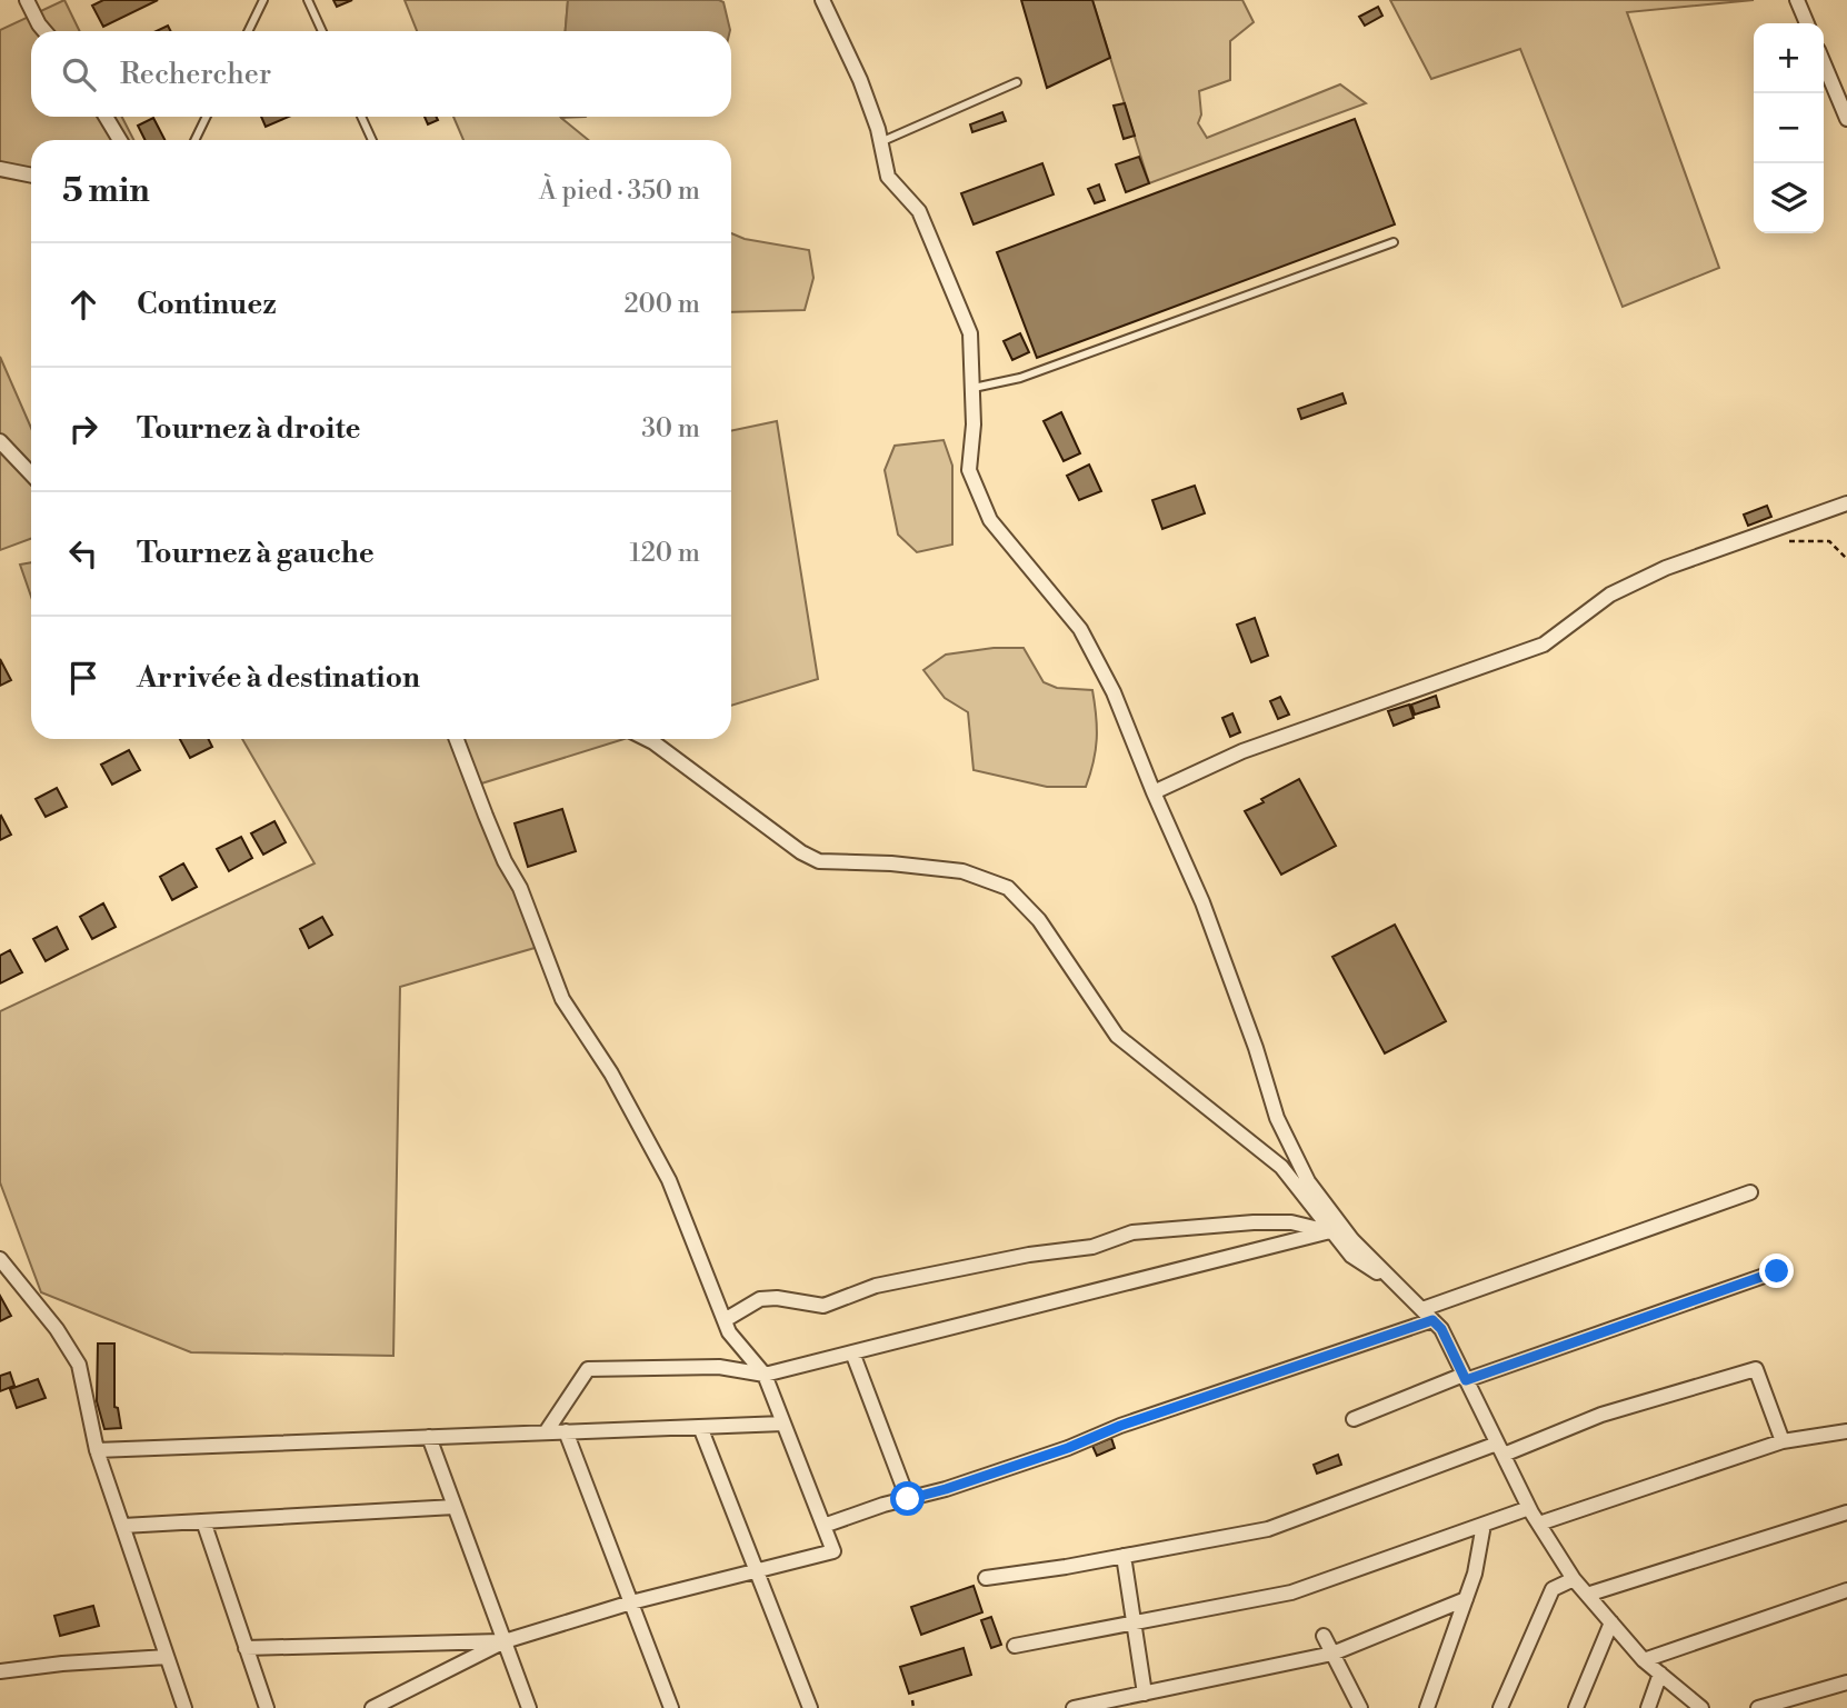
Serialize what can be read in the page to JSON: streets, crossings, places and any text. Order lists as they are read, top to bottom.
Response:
{
  "page": {
    "map_buttons": ["+", "−"],
    "search": "Rechercher",
    "heading": ["5 min", "À pied · 350 m"],
    "list": [
      ["Continuez", "200 m"],
      ["Tournez à droite", "30 m"],
      ["Tournez à gauche", "120 m"],
      "Arrivée à destination"
    ]
  }
}
